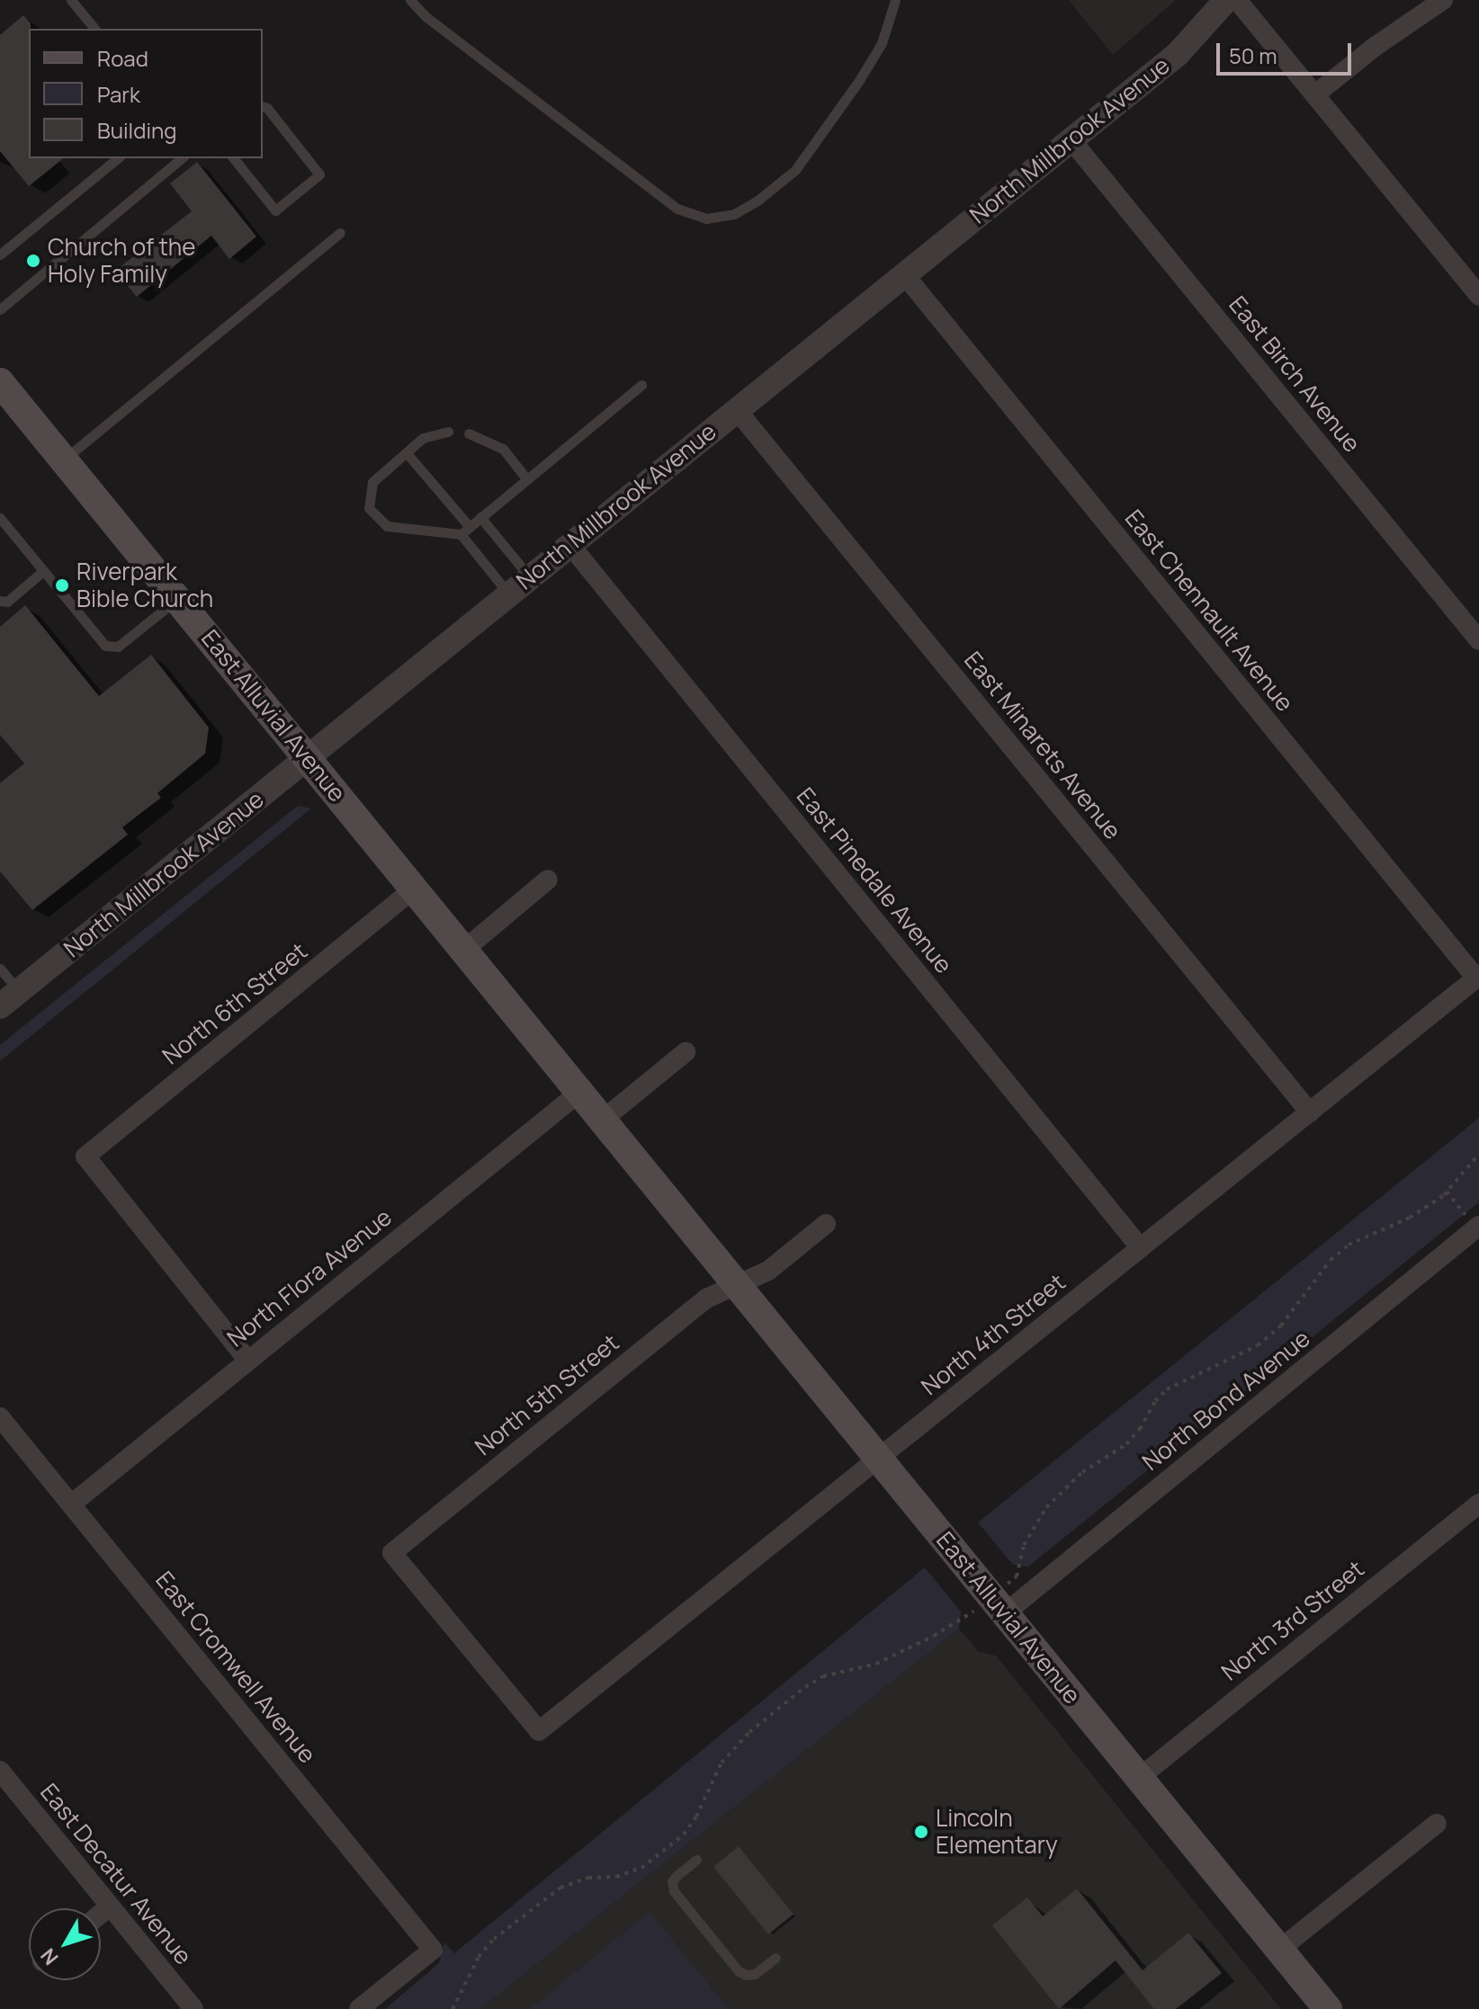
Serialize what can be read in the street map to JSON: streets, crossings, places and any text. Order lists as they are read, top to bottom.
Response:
{
  "streets": {
    "main road": ["East Alluvial Avenue"],
    "street": [
      "North Millbrook Avenue",
      "East Birch Avenue",
      "East Chennault Avenue",
      "East Minarets Avenue",
      "East Pinedale Avenue",
      "North 6th Street",
      "North Flora Avenue",
      "North 4th Street",
      "North 5th Street",
      "North Bond Avenue",
      "North 3rd Street",
      "East Cromwell Avenue",
      "East Decatur Avenue"
    ]
  },
  "crossings": [
    ["North Millbrook Avenue", "East Birch Avenue"],
    ["North Millbrook Avenue", "East Chennault Avenue"],
    ["North Millbrook Avenue", "East Alluvial Avenue"],
    ["North Millbrook Avenue", "East Minarets Avenue"],
    ["North Millbrook Avenue", "East Pinedale Avenue"],
    ["East Chennault Avenue", "North 4th Street"],
    ["East Alluvial Avenue", "North 6th Street"],
    ["East Alluvial Avenue", "North Flora Avenue"],
    ["East Alluvial Avenue", "North 4th Street"],
    ["East Alluvial Avenue", "North 5th Street"],
    ["East Alluvial Avenue", "North Bond Avenue"],
    ["East Alluvial Avenue", "North 3rd Street"],
    ["East Minarets Avenue", "North 4th Street"],
    ["East Pinedale Avenue", "North 4th Street"],
    ["North 6th Street", "North Flora Avenue"],
    ["North Flora Avenue", "East Cromwell Avenue"],
    ["North 4th Street", "North 5th Street"]
  ],
  "places": ["Church of the Holy Family", "Riverpark Bible Church", "Lincoln Elementary"],
  "legend": ["Road", "Park", "Building"],
  "scale_bar": "50 m",
  "north": "bottom left"
}
